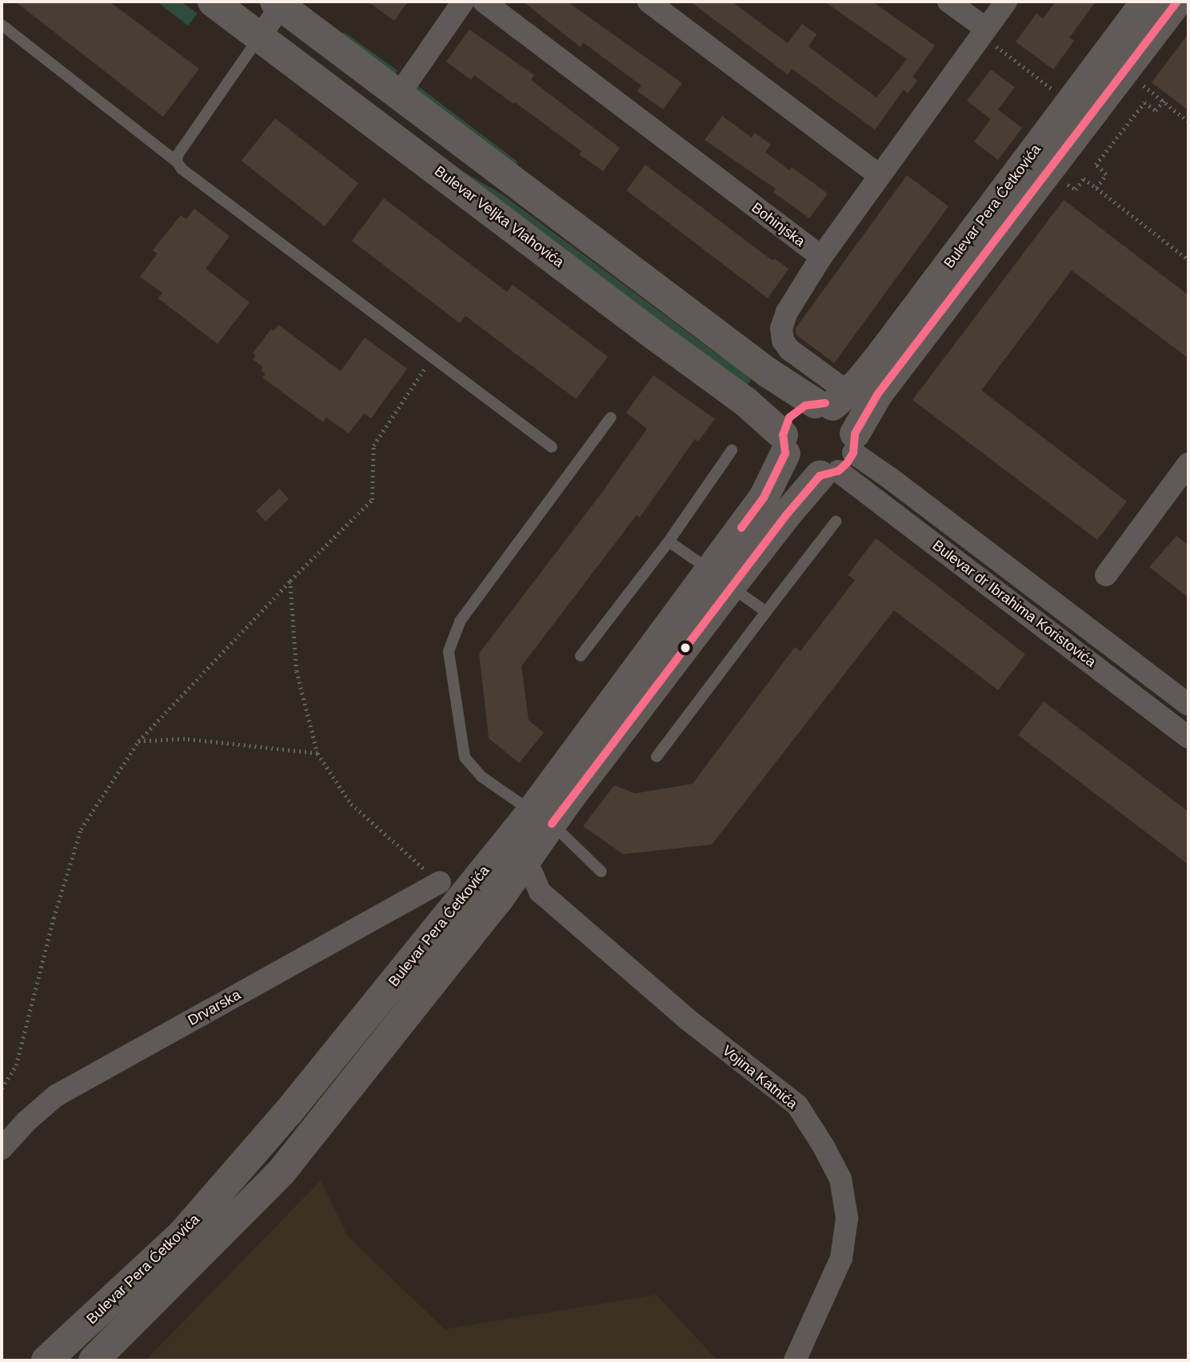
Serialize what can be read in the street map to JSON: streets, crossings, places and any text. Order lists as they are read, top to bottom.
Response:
{
  "streets": {
    "main road": ["Bulevar Pera Ćetkovića", "Bulevar Veljka Vlahovića"],
    "street": [
      "Bohinjska",
      "Bulevar dr Ibrahima Koristovića",
      "Drvarska",
      "Vojina Katnića"
    ]
  },
  "crossings": [
    ["Bulevar Pera Ćetkovića", "Bulevar Veljka Vlahovića"],
    ["Bulevar Pera Ćetkovića", "Bulevar dr Ibrahima Koristovića"],
    ["Bulevar Pera Ćetkovića", "Vojina Katnića"],
    ["Bulevar Veljka Vlahovića", "Bulevar dr Ibrahima Koristovića"]
  ]
}
